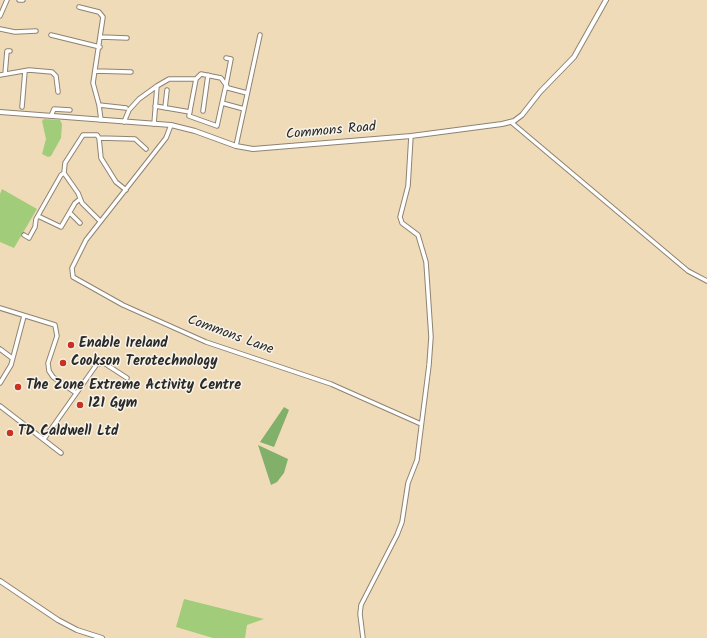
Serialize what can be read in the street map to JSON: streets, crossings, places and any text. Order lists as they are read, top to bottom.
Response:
{
  "streets": {
    "street": ["Commons Road", "Commons Lane"]
  },
  "crossings": [
    ["Commons Road", "Commons Lane"]
  ],
  "places": [
    "Enable Ireland",
    "Cookson Terotechnology",
    "The Zone Extreme Activity Centre",
    "121 Gym",
    "TD Caldwell Ltd"
  ]
}
